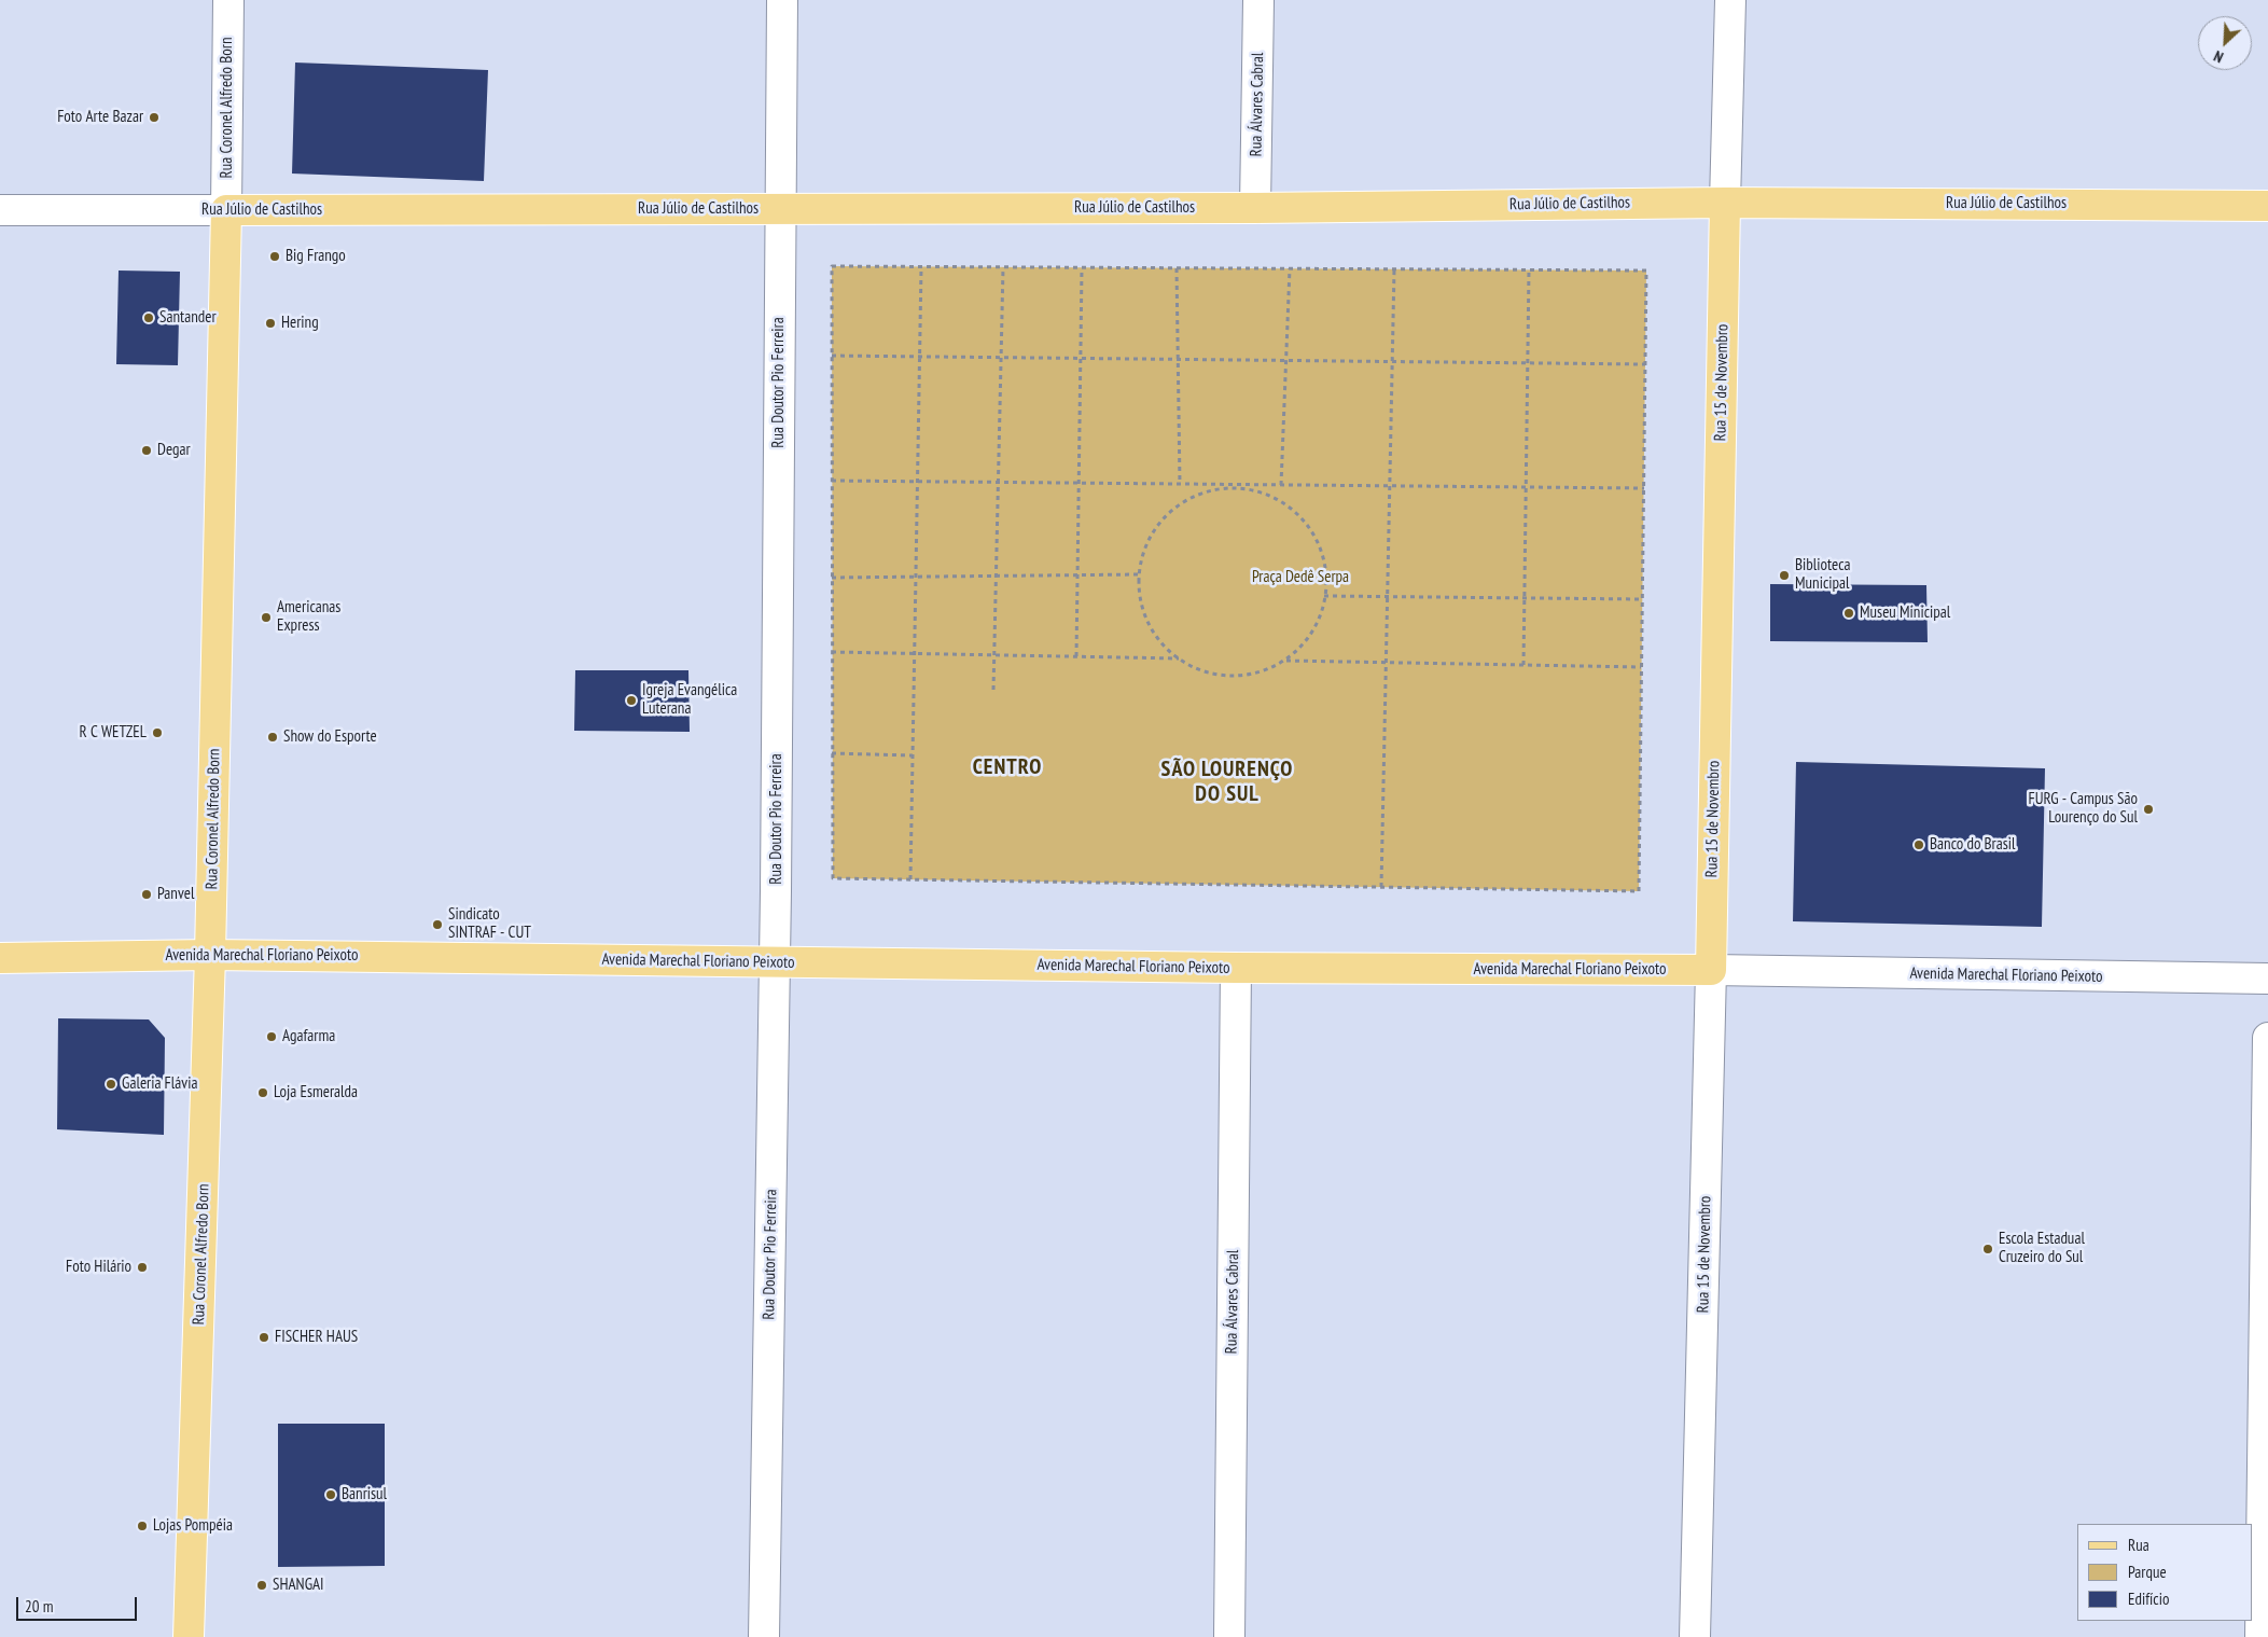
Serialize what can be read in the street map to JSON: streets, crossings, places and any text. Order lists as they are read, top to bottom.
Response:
{
  "streets": {
    "main road": [
      "Rua Coronel Alfredo Born",
      "Rua Júlio de Castilhos",
      "Rua 15 de Novembro",
      "Avenida Marechal Floriano Peixoto"
    ],
    "street": ["Rua Álvares Cabral", "Rua Doutor Pio Ferreira"]
  },
  "crossings": [
    ["Rua Álvares Cabral", "Rua Júlio de Castilhos"],
    ["Rua Álvares Cabral", "Avenida Marechal Floriano Peixoto"],
    ["Rua Coronel Alfredo Born", "Rua Júlio de Castilhos"],
    ["Rua Coronel Alfredo Born", "Avenida Marechal Floriano Peixoto"],
    ["Rua Júlio de Castilhos", "Rua Doutor Pio Ferreira"],
    ["Rua Júlio de Castilhos", "Rua 15 de Novembro"],
    ["Rua Doutor Pio Ferreira", "Avenida Marechal Floriano Peixoto"],
    ["Rua 15 de Novembro", "Avenida Marechal Floriano Peixoto"]
  ],
  "districts": ["CENTRO", "SÃO LOURENÇO DO SUL"],
  "parks": ["Praça Dedê Serpa"],
  "places": [
    "Foto Arte Bazar",
    "Big Frango",
    "Santander",
    "Hering",
    "Degar",
    "Biblioteca Municipal",
    "Museu Minicipal",
    "Americanas Express",
    "Igreja Evangélica Luterana",
    "R C WETZEL",
    "Show do Esporte",
    "FURG - Campus São Lourenço do Sul",
    "Banco do Brasil",
    "Panvel",
    "Sindicato SINTRAF - CUT",
    "Agafarma",
    "Galeria Flávia",
    "Loja Esmeralda",
    "Escola Estadual Cruzeiro do Sul",
    "Foto Hilário",
    "FISCHER HAUS",
    "Banrisul",
    "Lojas Pompéia",
    "SHANGAI"
  ],
  "legend": ["Rua", "Parque", "Edifício"],
  "scale_bar": "20 m",
  "north": "bottom left"
}
